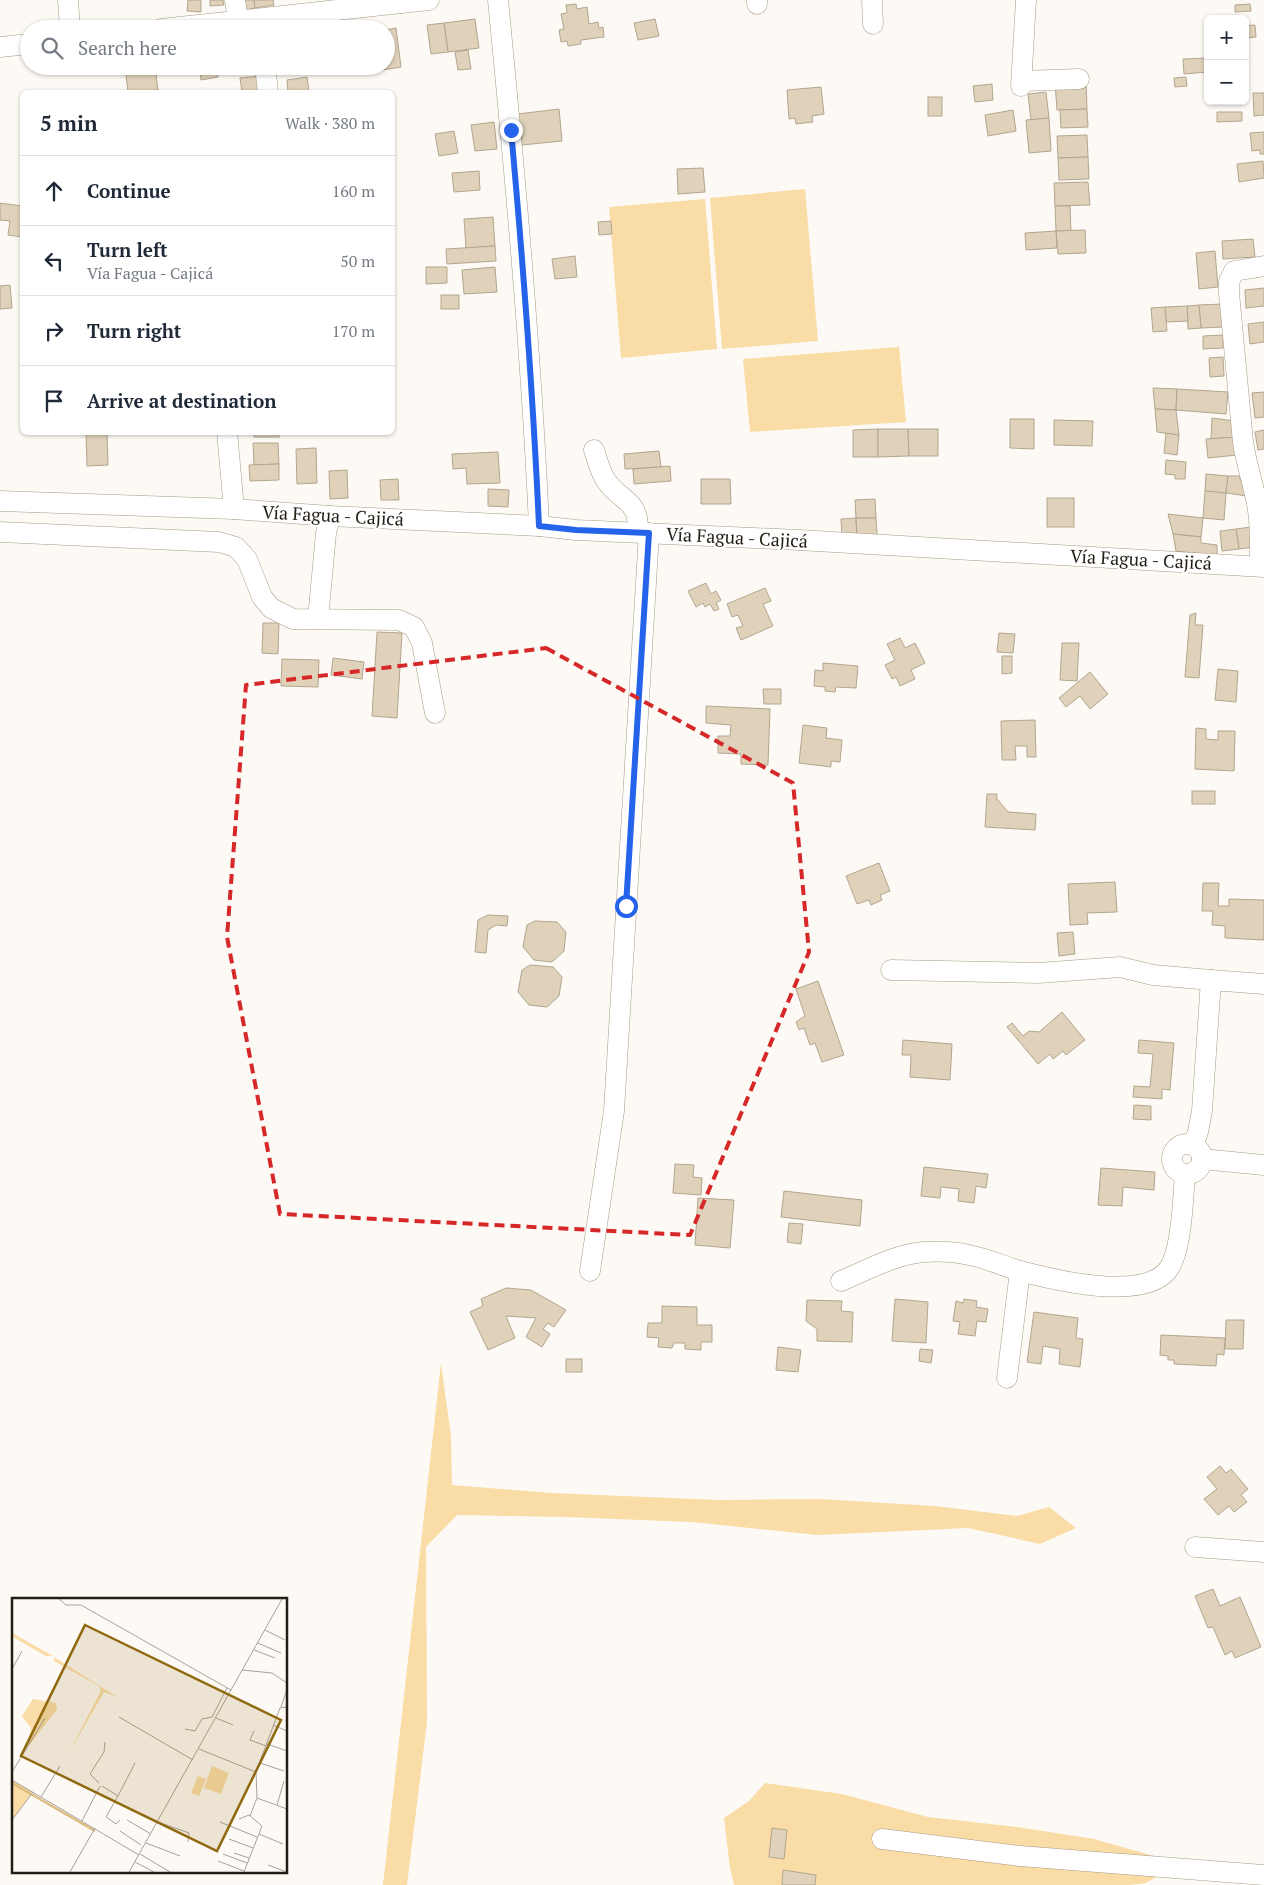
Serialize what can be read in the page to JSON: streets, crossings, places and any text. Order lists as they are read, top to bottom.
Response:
{
  "streets": {
    "street": ["Vía Fagua - Cajicá"]
  },
  "page": {
    "map_buttons": ["+", "−"],
    "search": "Search here",
    "heading": ["5 min", "Walk · 380 m"],
    "list": [
      ["Continue", "160 m"],
      ["Turn left", "Vía Fagua - Cajicá", "50 m"],
      ["Turn right", "170 m"],
      "Arrive at destination"
    ]
  }
}
